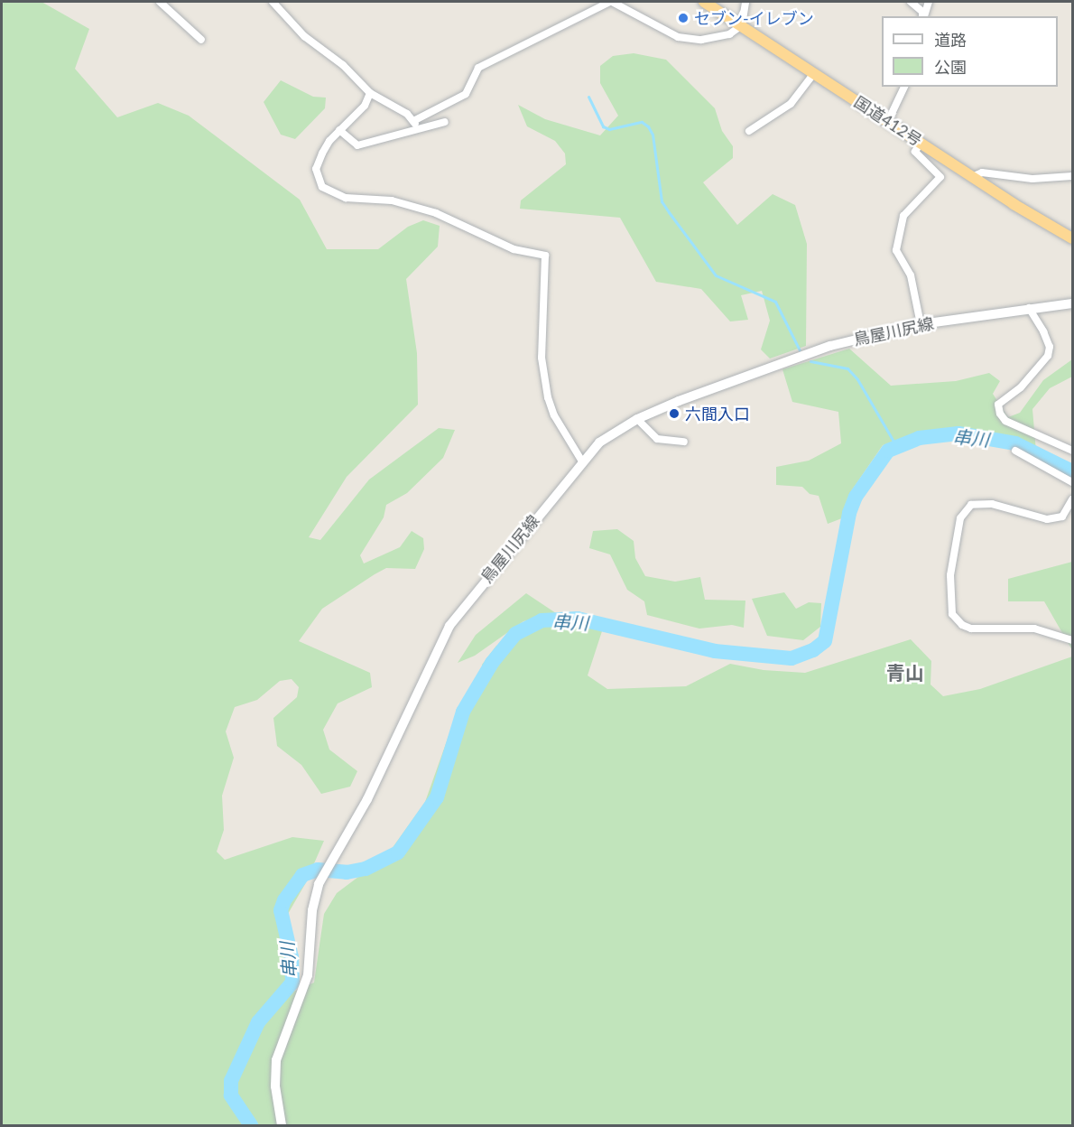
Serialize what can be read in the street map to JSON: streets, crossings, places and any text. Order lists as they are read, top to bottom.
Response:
{
  "streets": {
    "highway": ["国道412号"],
    "main road": ["鳥屋川尻線"]
  },
  "districts": ["青山"],
  "water": ["串川"],
  "places": ["セブン-イレブン", "六間入口"],
  "legend": ["道路", "公園"]
}
